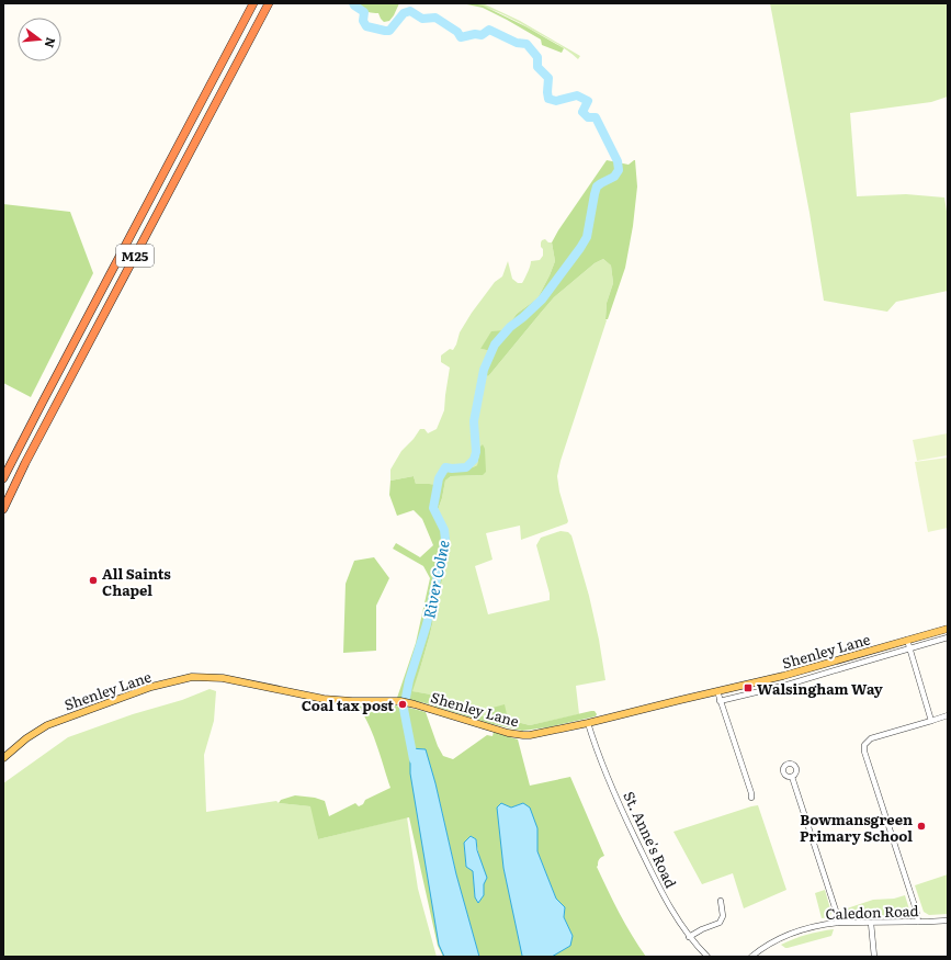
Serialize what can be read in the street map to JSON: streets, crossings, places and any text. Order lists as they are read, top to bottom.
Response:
{
  "streets": {
    "highway": ["M25"],
    "main road": ["Shenley Lane"],
    "street": ["St. Anne's Road", "Caledon Road"]
  },
  "crossings": [
    ["Shenley Lane", "St. Anne's Road"]
  ],
  "water": ["River Colne"],
  "places": {
    "other": ["All Saints Chapel", "Coal tax post", "Bowmansgreen Primary School"],
    "transit": ["Walsingham Way"]
  },
  "north": "right"
}
